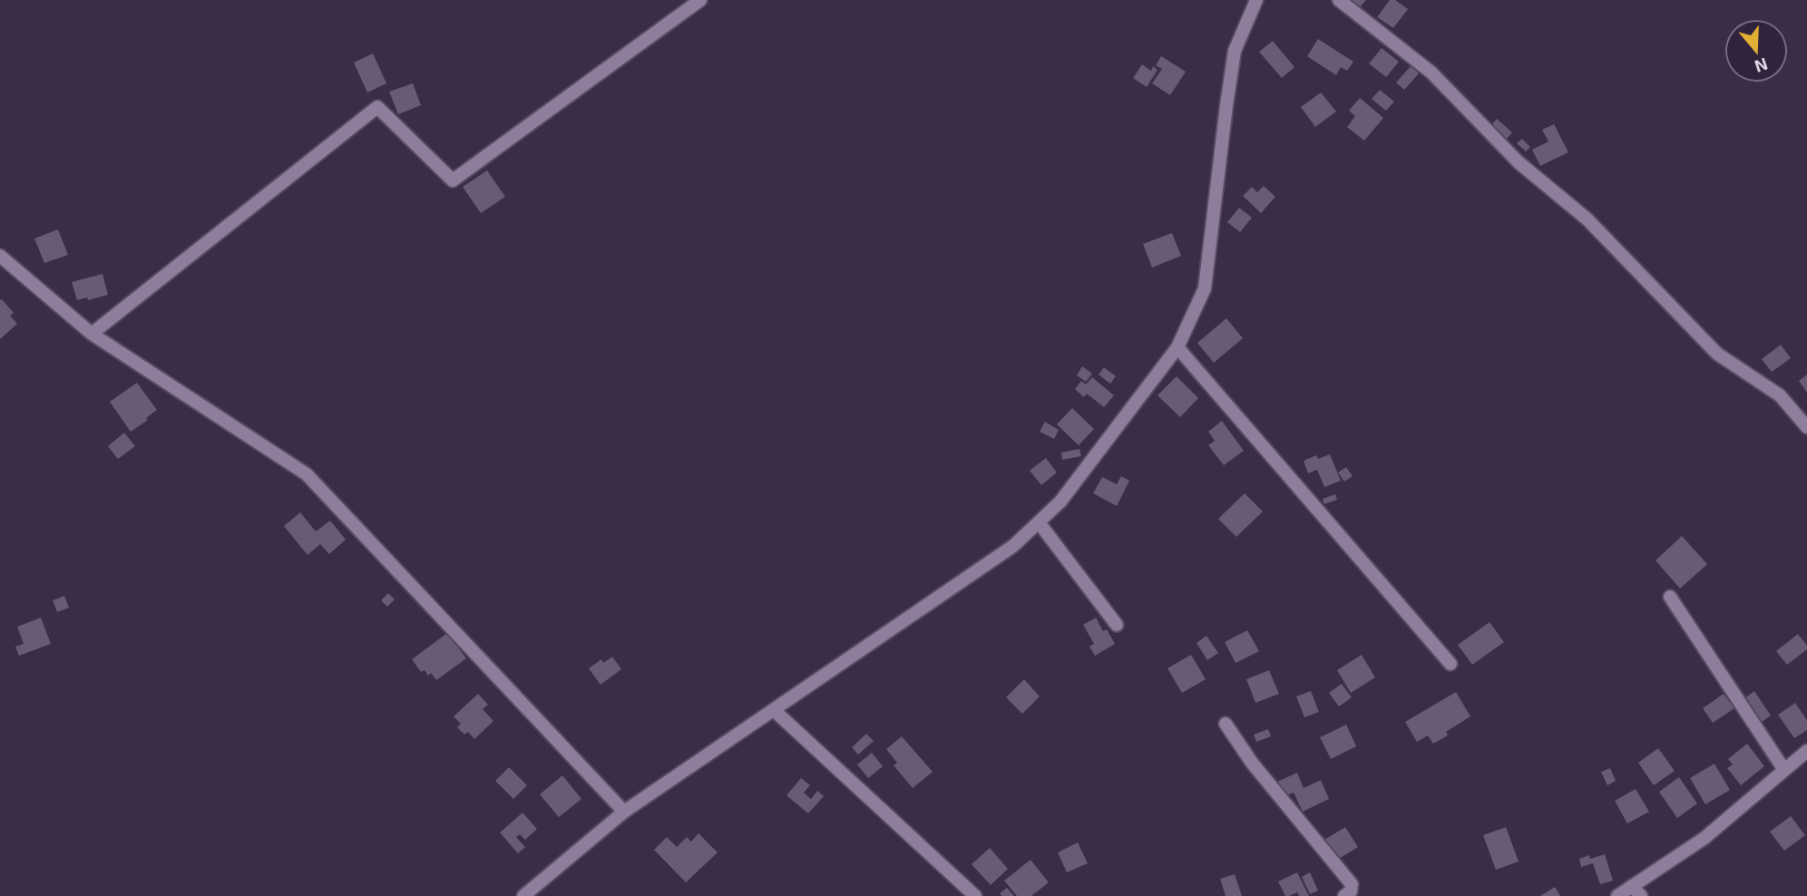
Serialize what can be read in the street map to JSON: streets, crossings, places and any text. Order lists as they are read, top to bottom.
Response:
{
  "north": "bottom"
}
